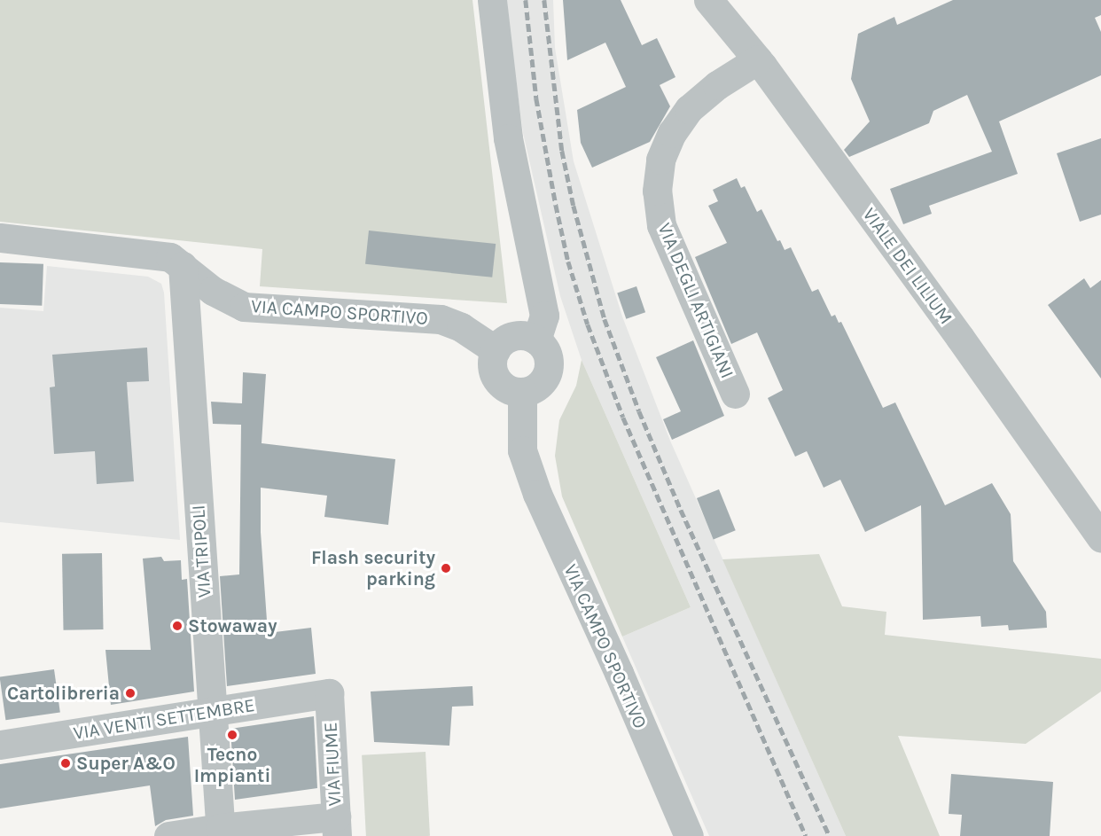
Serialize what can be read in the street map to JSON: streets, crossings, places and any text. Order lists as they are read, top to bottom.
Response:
{
  "streets": {
    "street": [
      "VIALE DEI LILIUM",
      "VIA DEGLI ARTIGIANI",
      "VIA CAMPO SPORTIVO",
      "VIA TRIPOLI",
      "VIA VENTI SETTEMBRE",
      "VIA FIUME"
    ]
  },
  "crossings": [
    ["VIALE DEI LILIUM", "VIA DEGLI ARTIGIANI"],
    ["VIA CAMPO SPORTIVO", "VIA TRIPOLI"],
    ["VIA TRIPOLI", "VIA VENTI SETTEMBRE"],
    ["VIA VENTI SETTEMBRE", "VIA FIUME"]
  ],
  "places": [
    "Flash security parking",
    "Stowaway",
    "Cartolibreria",
    "Tecno Impianti",
    "Super A&O"
  ]
}
